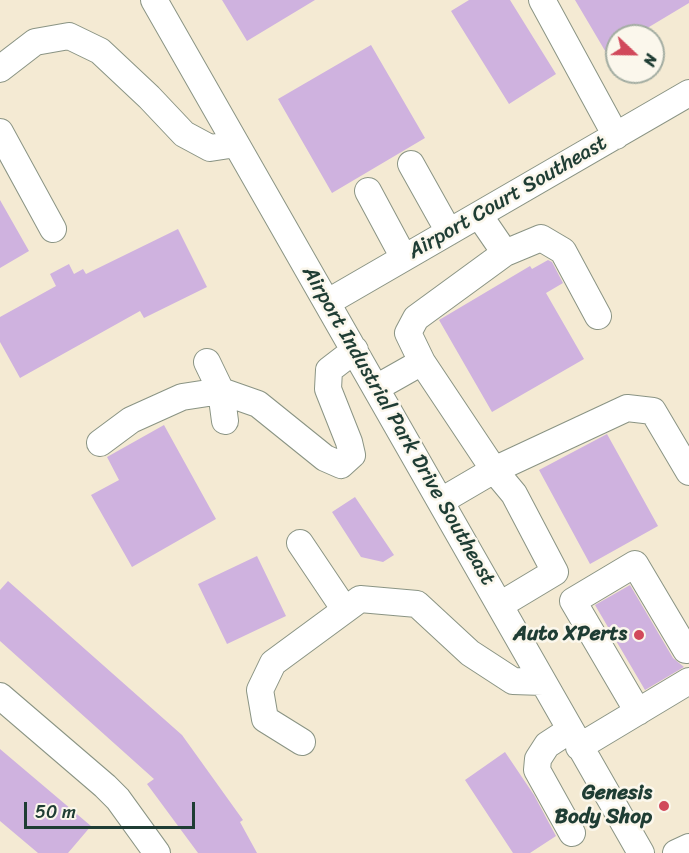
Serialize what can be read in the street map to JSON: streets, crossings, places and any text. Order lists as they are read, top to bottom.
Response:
{
  "streets": {
    "street": ["Airport Court Southeast", "Airport Industrial Park Drive Southeast"]
  },
  "crossings": [
    ["Airport Court Southeast", "Airport Industrial Park Drive Southeast"]
  ],
  "places": ["Auto XPerts", "Genesis Body Shop"],
  "scale_bar": "50 m",
  "north": "right"
}
